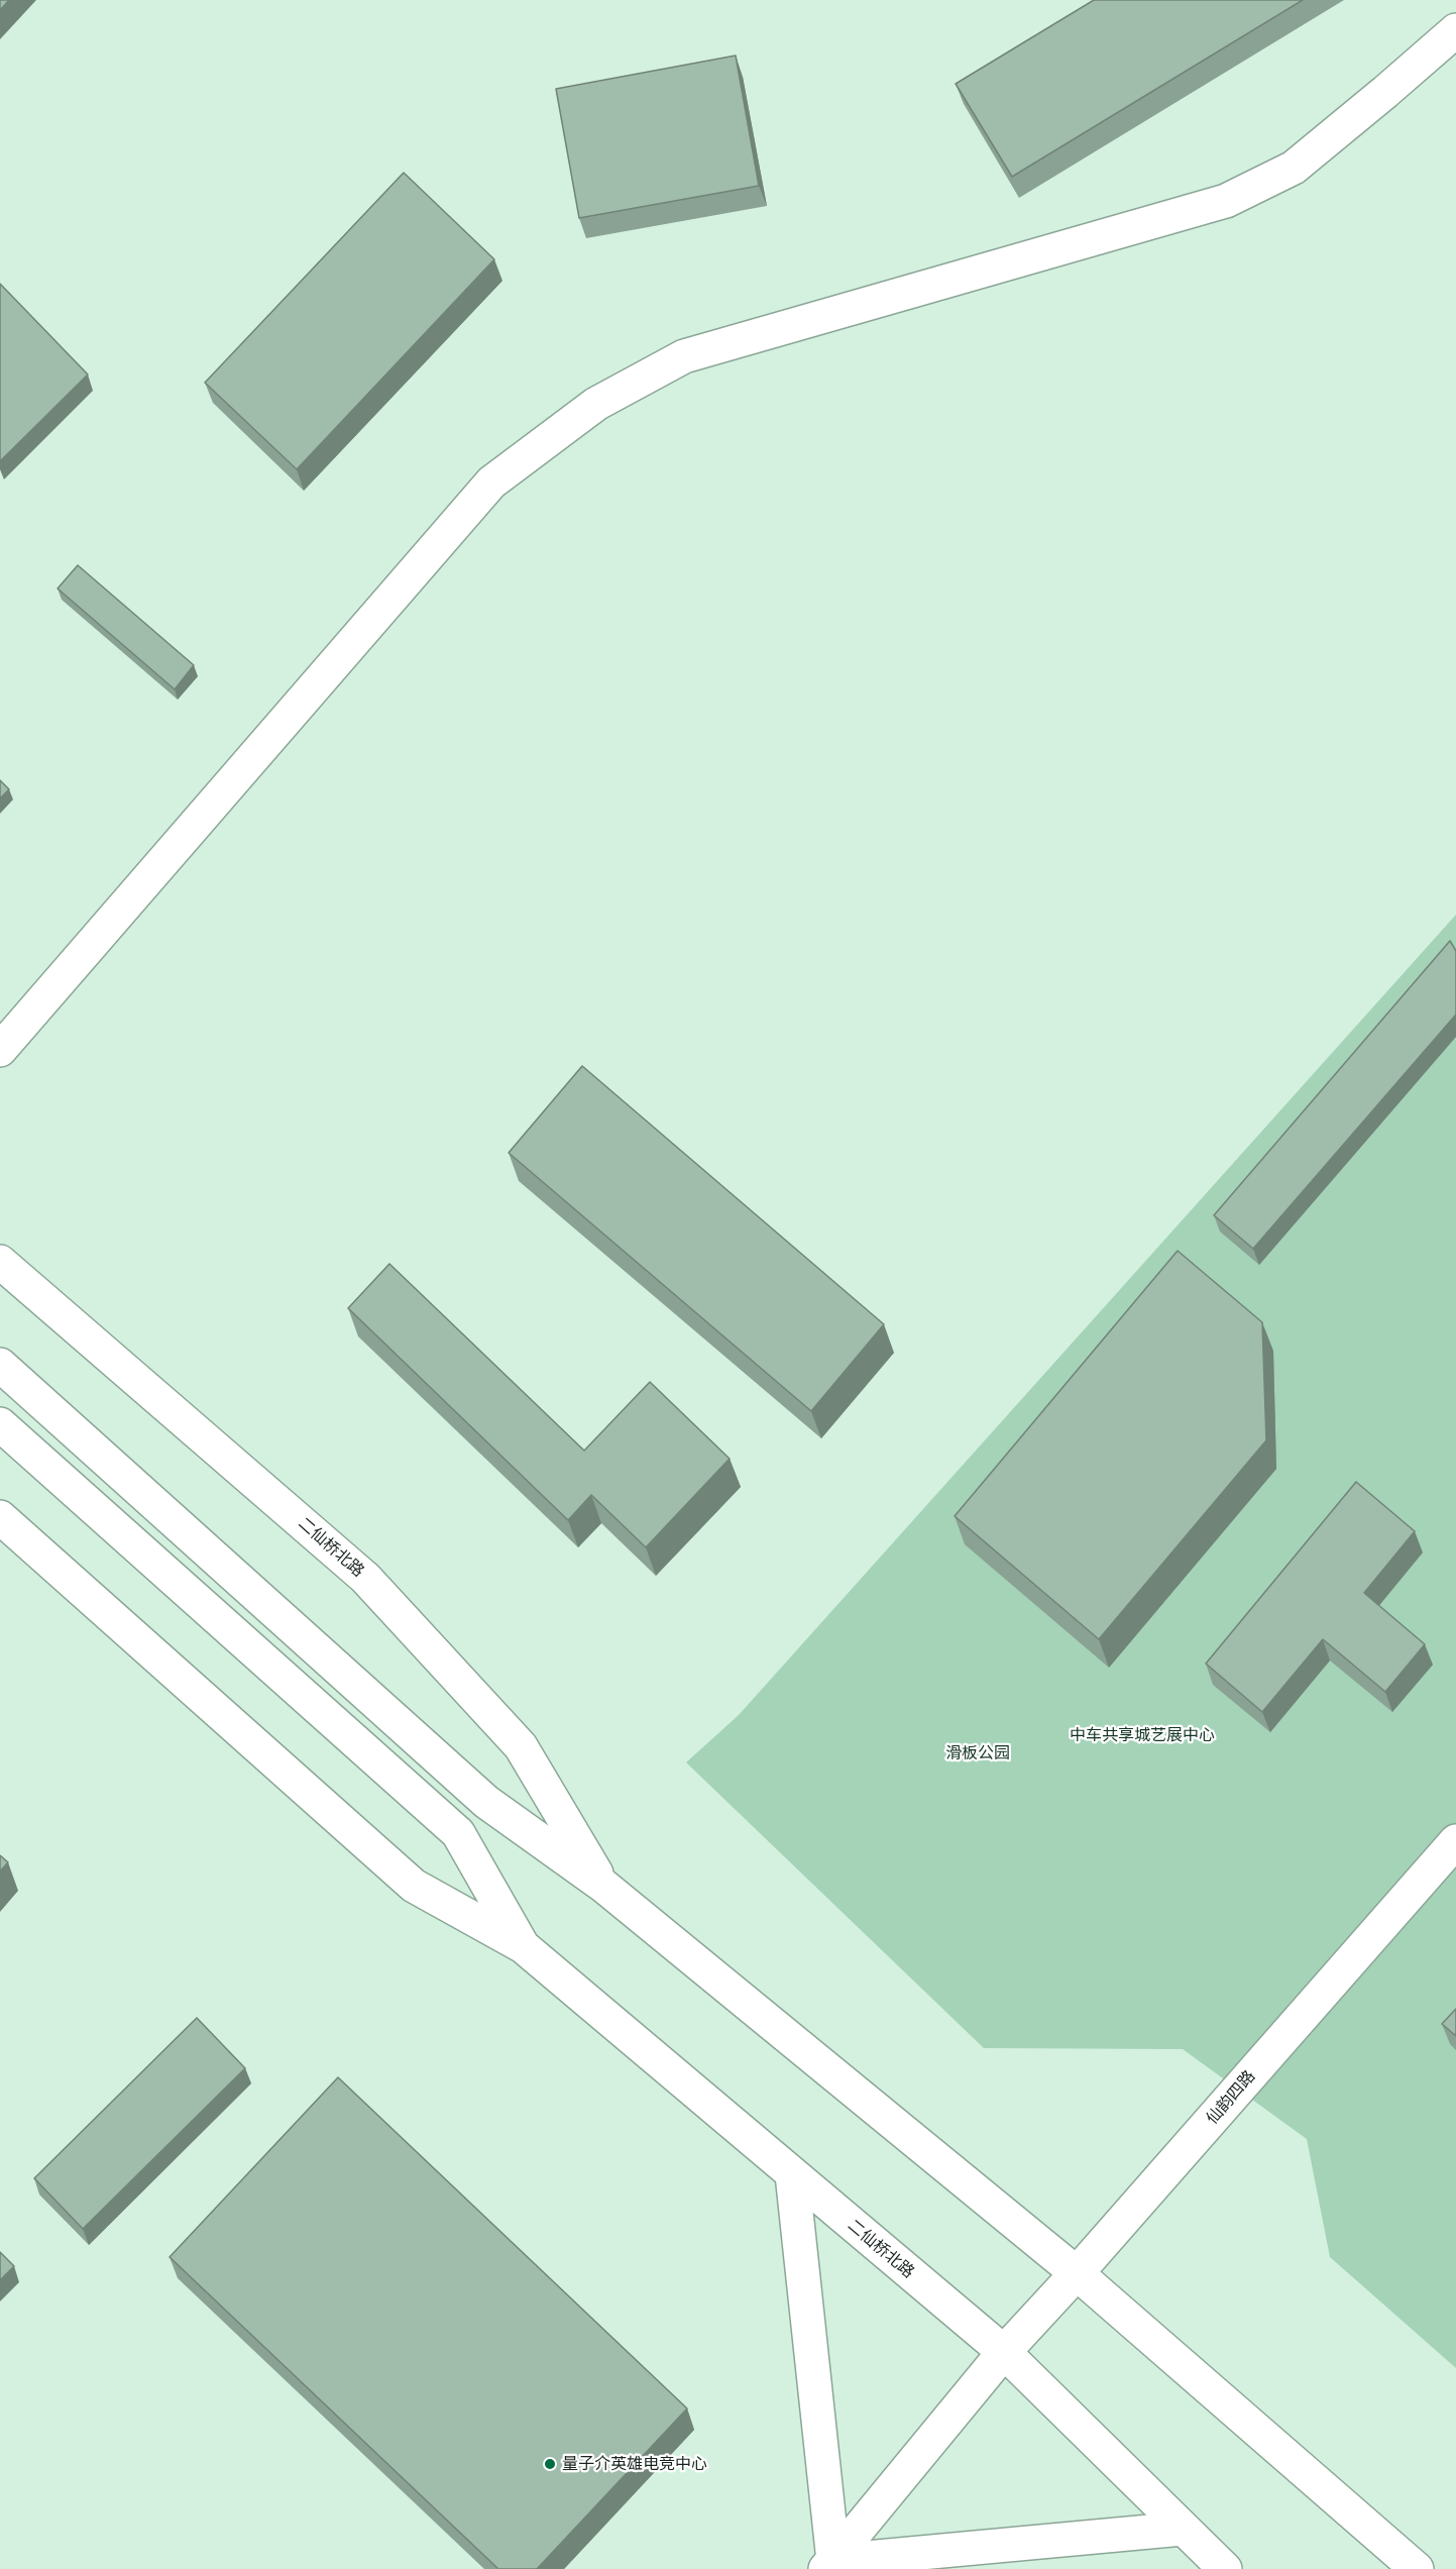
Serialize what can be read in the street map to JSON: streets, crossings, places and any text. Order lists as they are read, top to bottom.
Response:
{
  "streets": {
    "main road": ["二仙桥北路", "仙韵四路"]
  },
  "crossings": [
    ["二仙桥北路", "仙韵四路"]
  ],
  "parks": ["中车共享城艺展中心", "滑板公园"],
  "places": ["量子介英雄电竞中心"]
}
